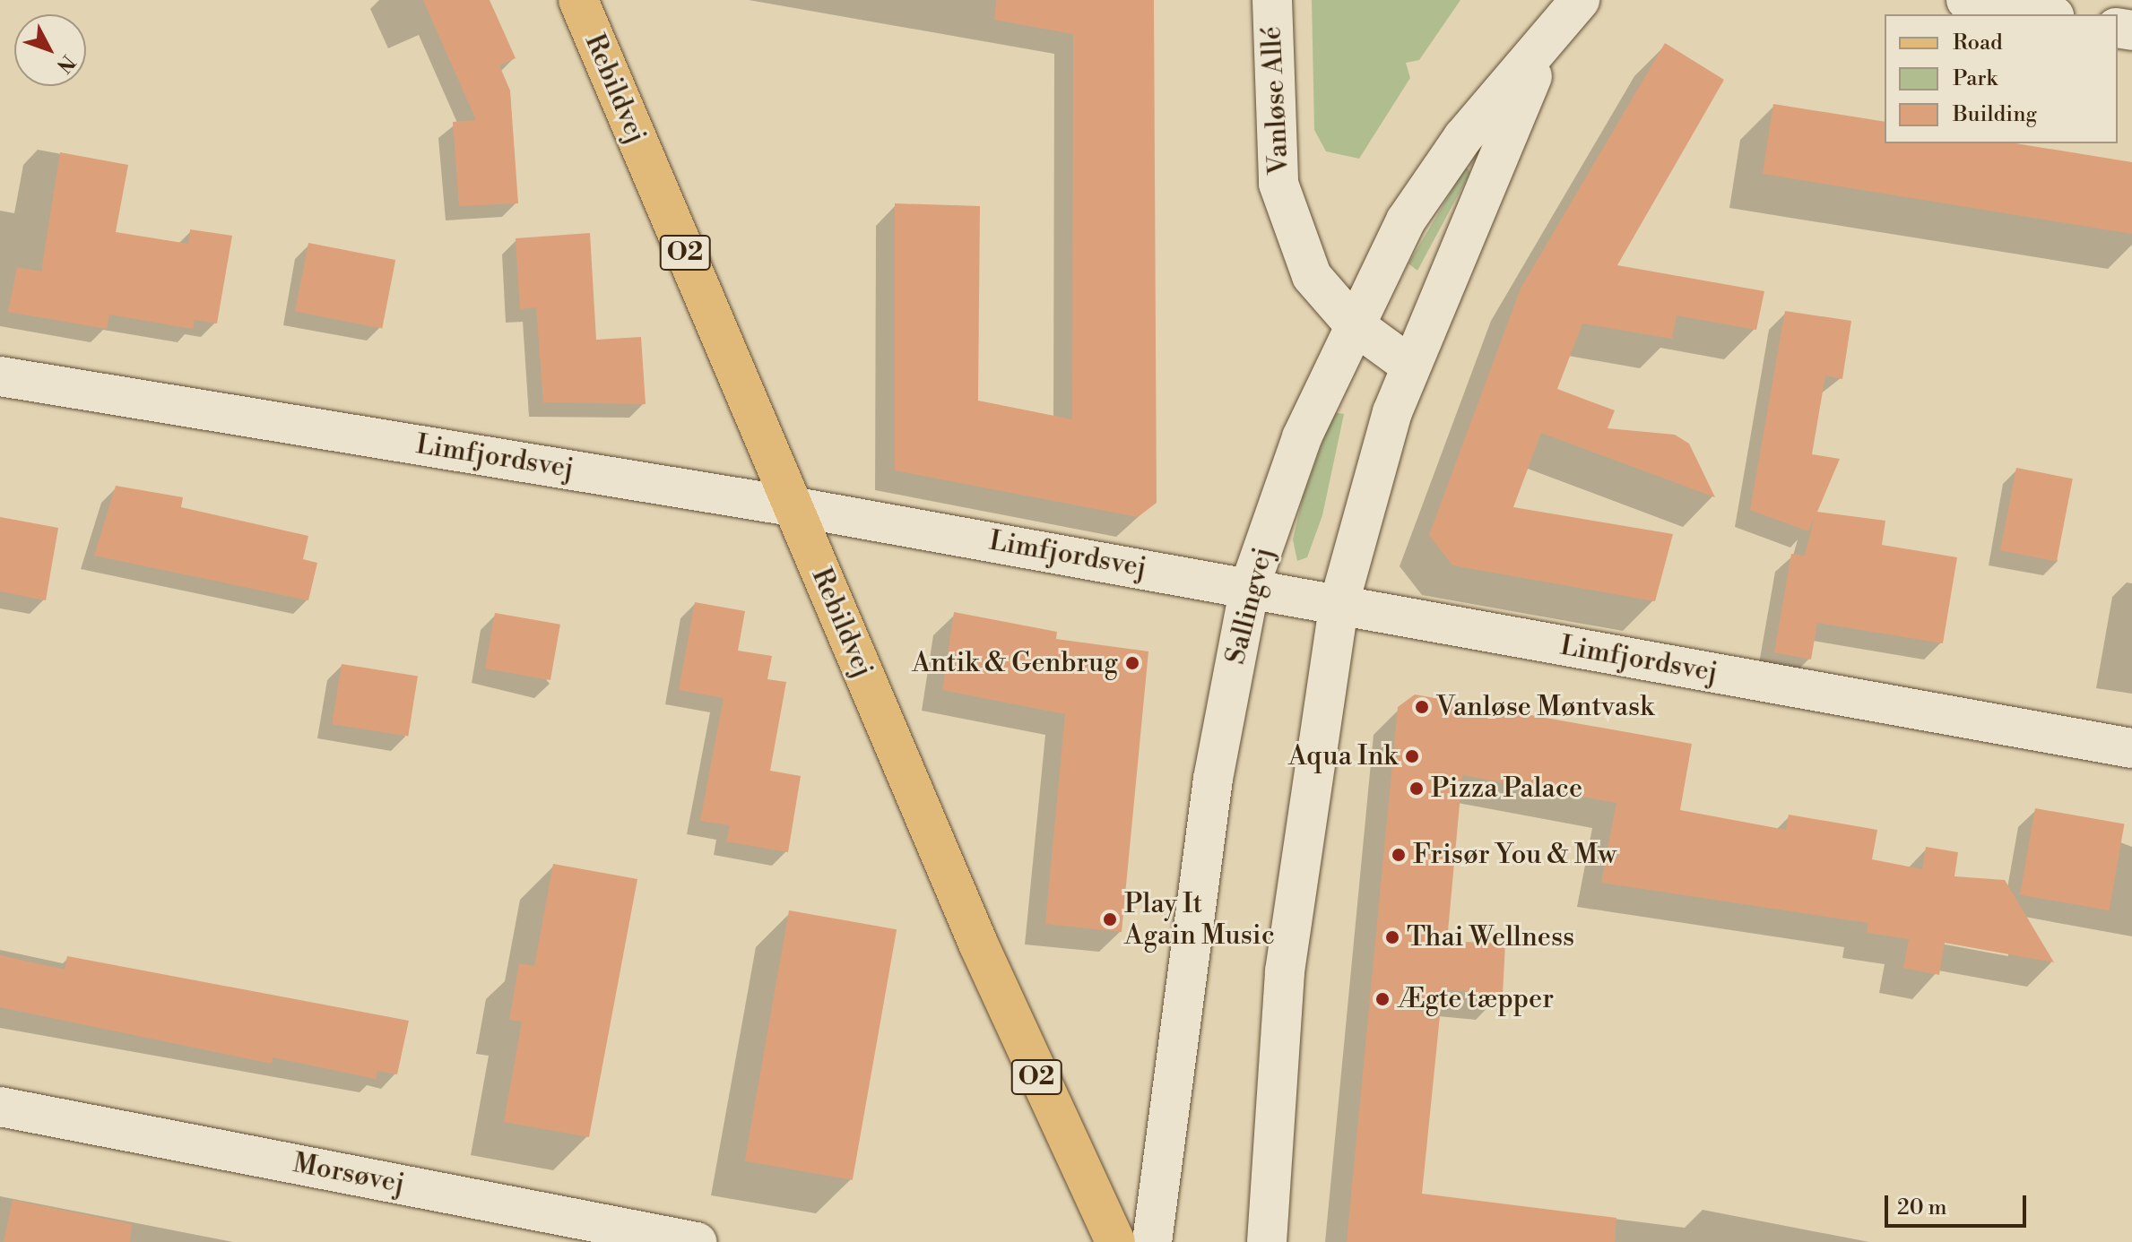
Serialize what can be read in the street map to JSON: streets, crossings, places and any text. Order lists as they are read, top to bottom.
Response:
{
  "streets": {
    "main road": ["Rebildvej", "O2"],
    "street": [
      "Vanløse Allé",
      "Limfjordsvej",
      "Sallingvej",
      "Morsøvej"
    ]
  },
  "crossings": [
    ["Rebildvej", "Limfjordsvej"],
    ["Vanløse Allé", "Sallingvej"],
    ["Limfjordsvej", "Sallingvej"]
  ],
  "places": [
    "Antik & Genbrug",
    "Vanløse Møntvask",
    "Aqua Ink",
    "Pizza Palace",
    "Frisør You & Mw",
    "Play It Again Music",
    "Thai Wellness",
    "Ægte tæpper"
  ],
  "legend": ["Road", "Park", "Building"],
  "scale_bar": "20 m",
  "north": "bottom right"
}
